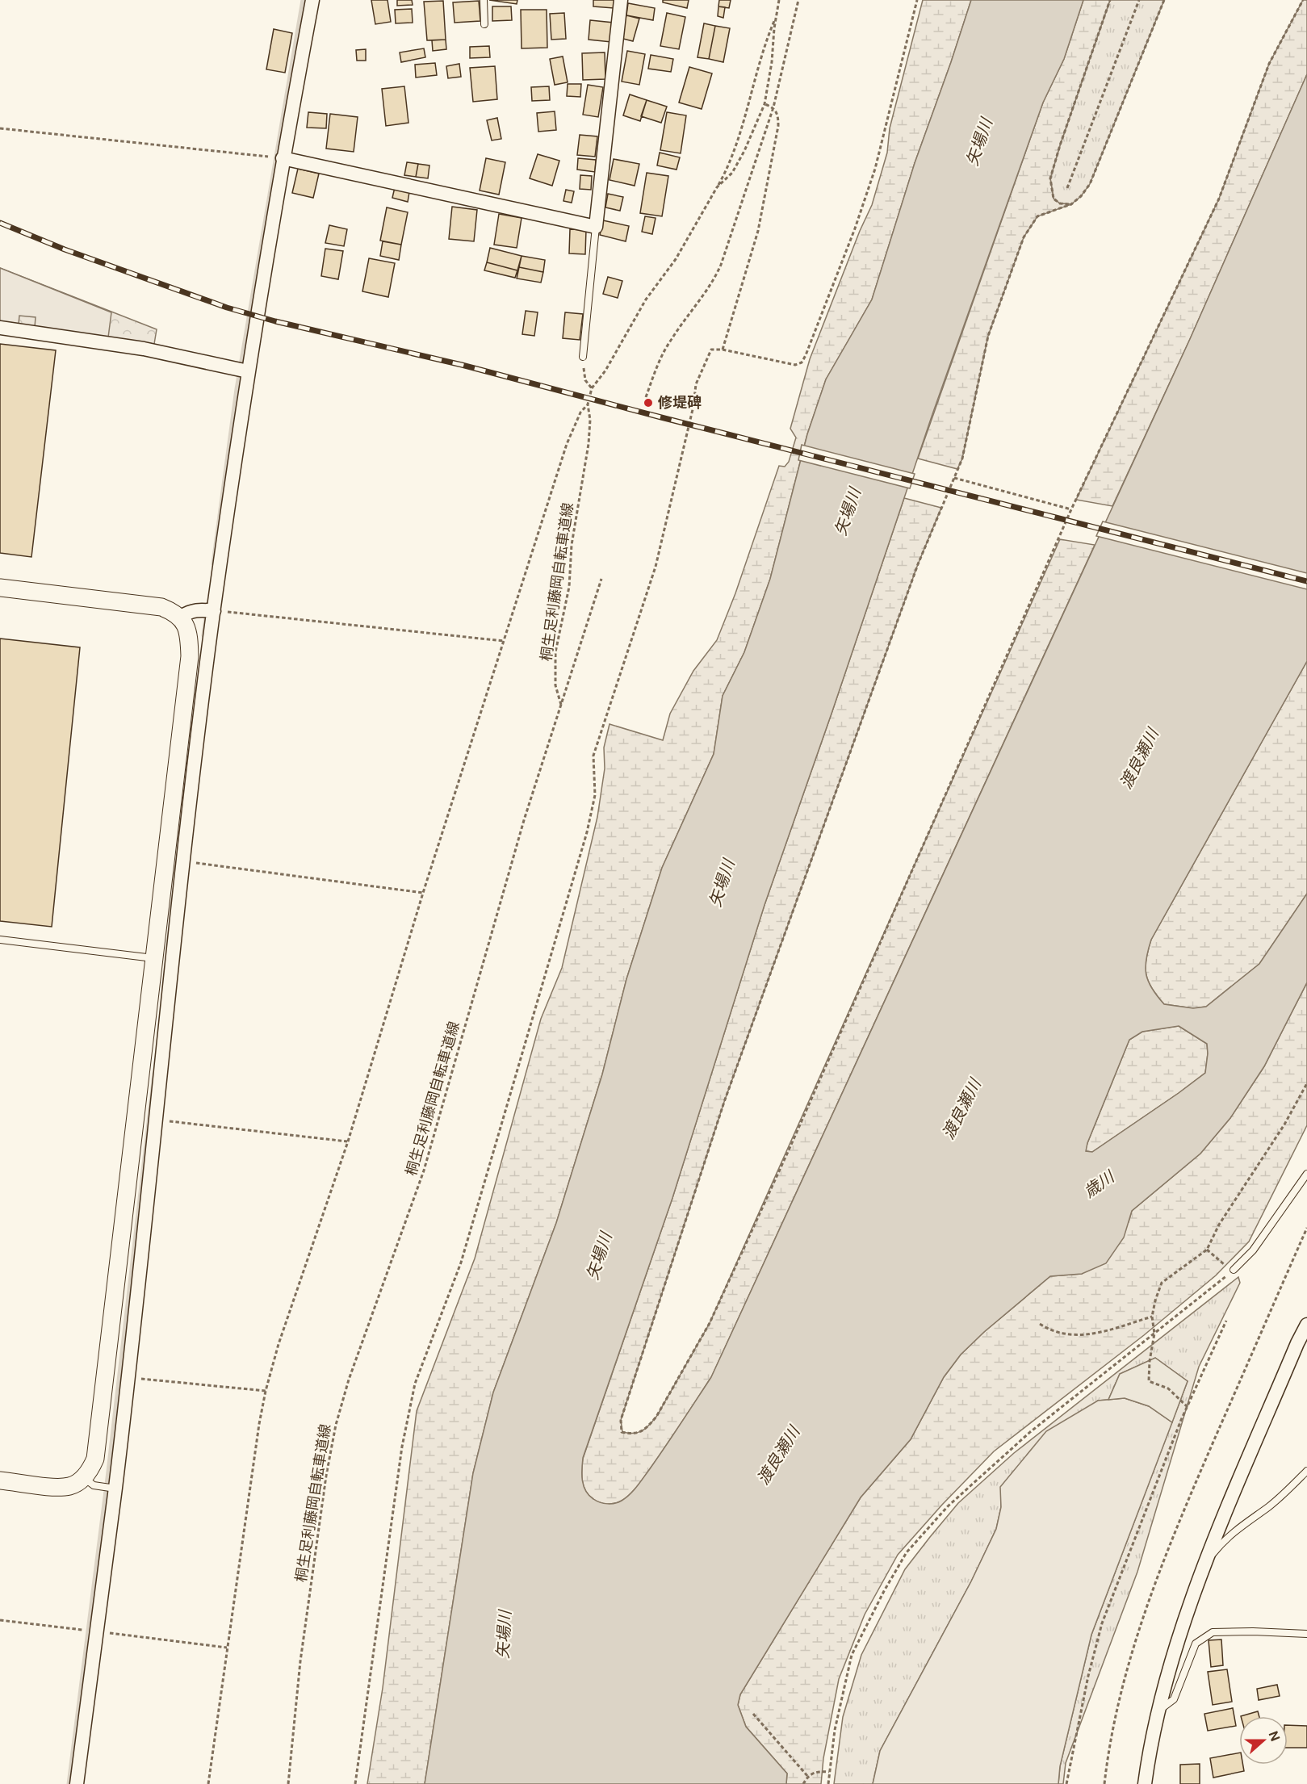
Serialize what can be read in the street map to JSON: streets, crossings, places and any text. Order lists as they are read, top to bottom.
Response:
{
  "streets": {
    "path": ["桐生足利藤岡自転車道線"]
  },
  "water": ["矢場川", "渡良瀬川", "歳川"],
  "places": ["修堤碑"],
  "north": "right"
}
